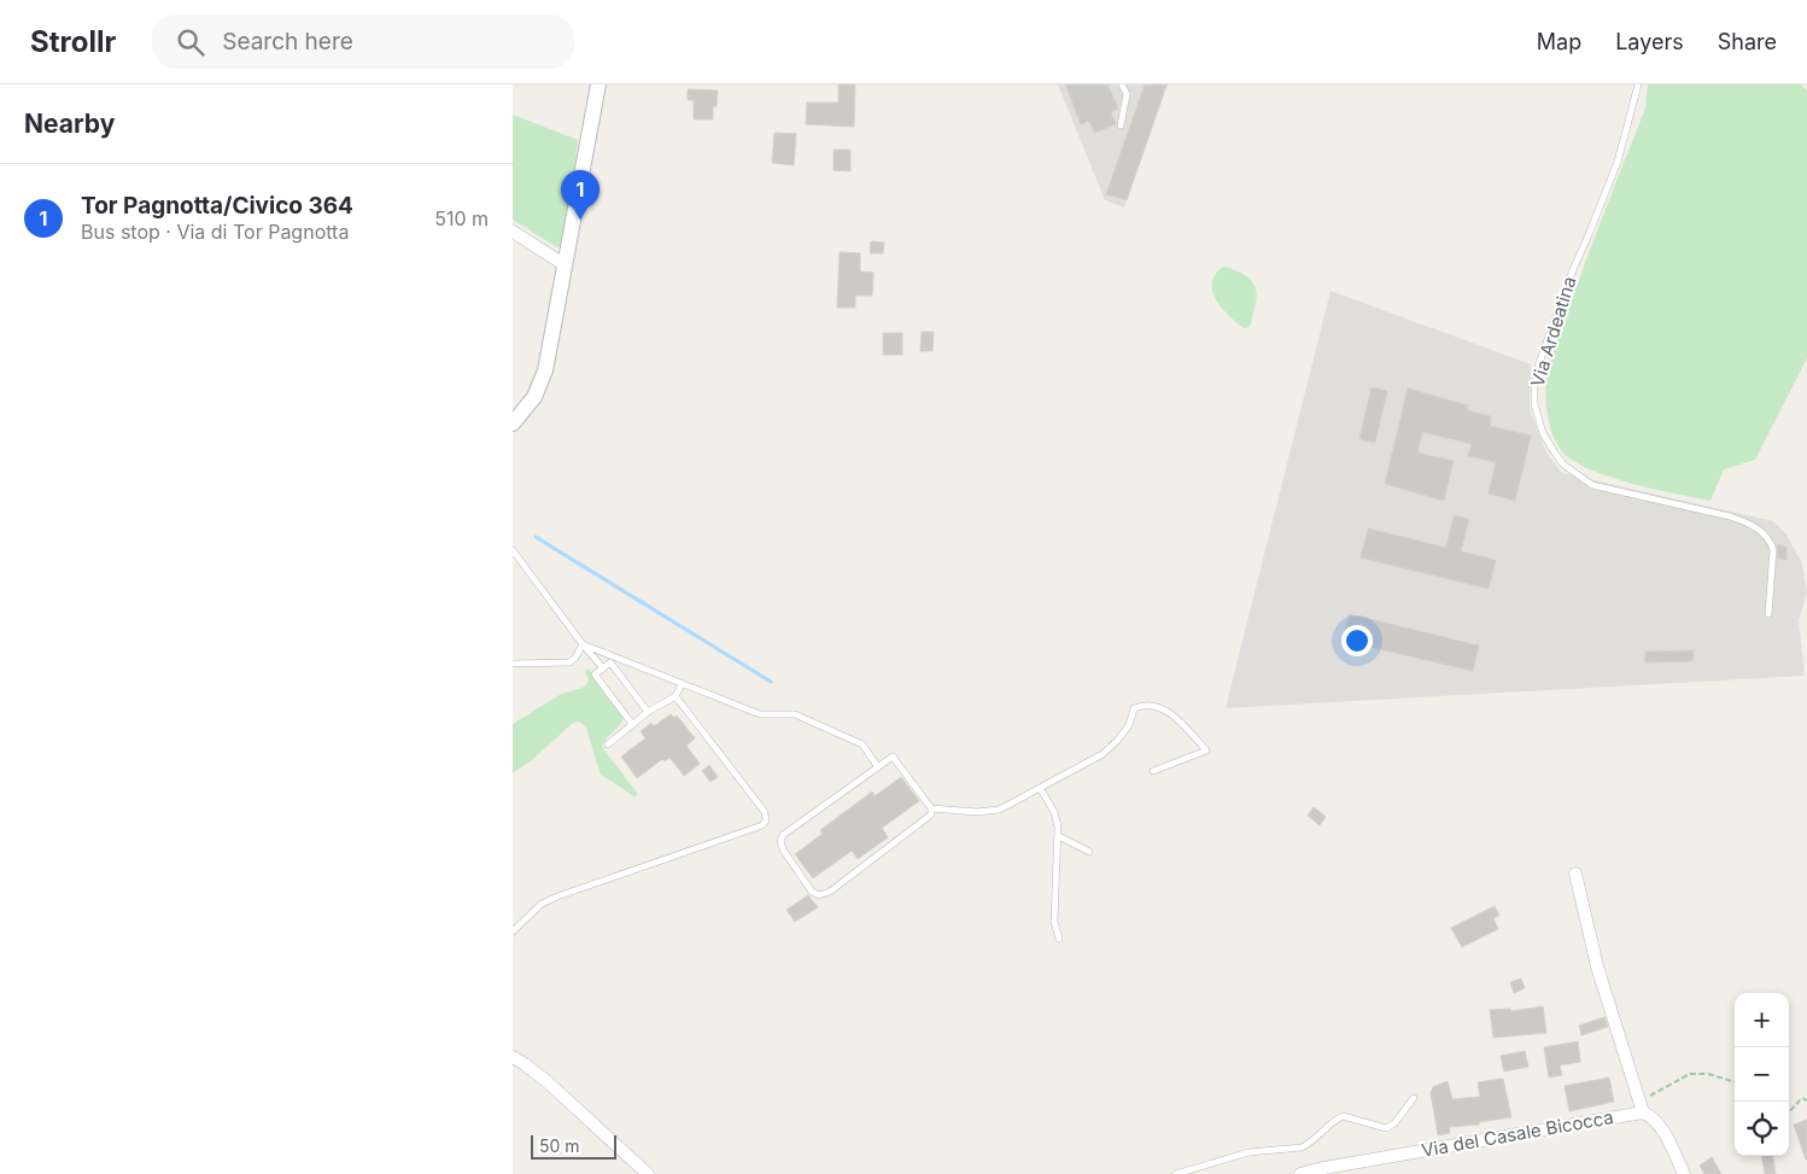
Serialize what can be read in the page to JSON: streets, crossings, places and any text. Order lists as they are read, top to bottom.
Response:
{
  "streets": {
    "street": ["Via del Casale Bicocca"],
    "lane": ["Via Ardeatina"]
  },
  "scale_bar": "50 m",
  "page": {
    "header": "Strollr",
    "search": "Search here",
    "nav": ["Map", "Layers", "Share"],
    "heading": "Nearby",
    "list": [
      {
        "mark": "1",
        "name": "Tor Pagnotta/Civico 364",
        "note": "Bus stop · Via di Tor Pagnotta",
        "value": "510 m"
      }
    ],
    "pins": "1",
    "map_buttons": ["+", "−"],
    "scale": "50 m"
  }
}
